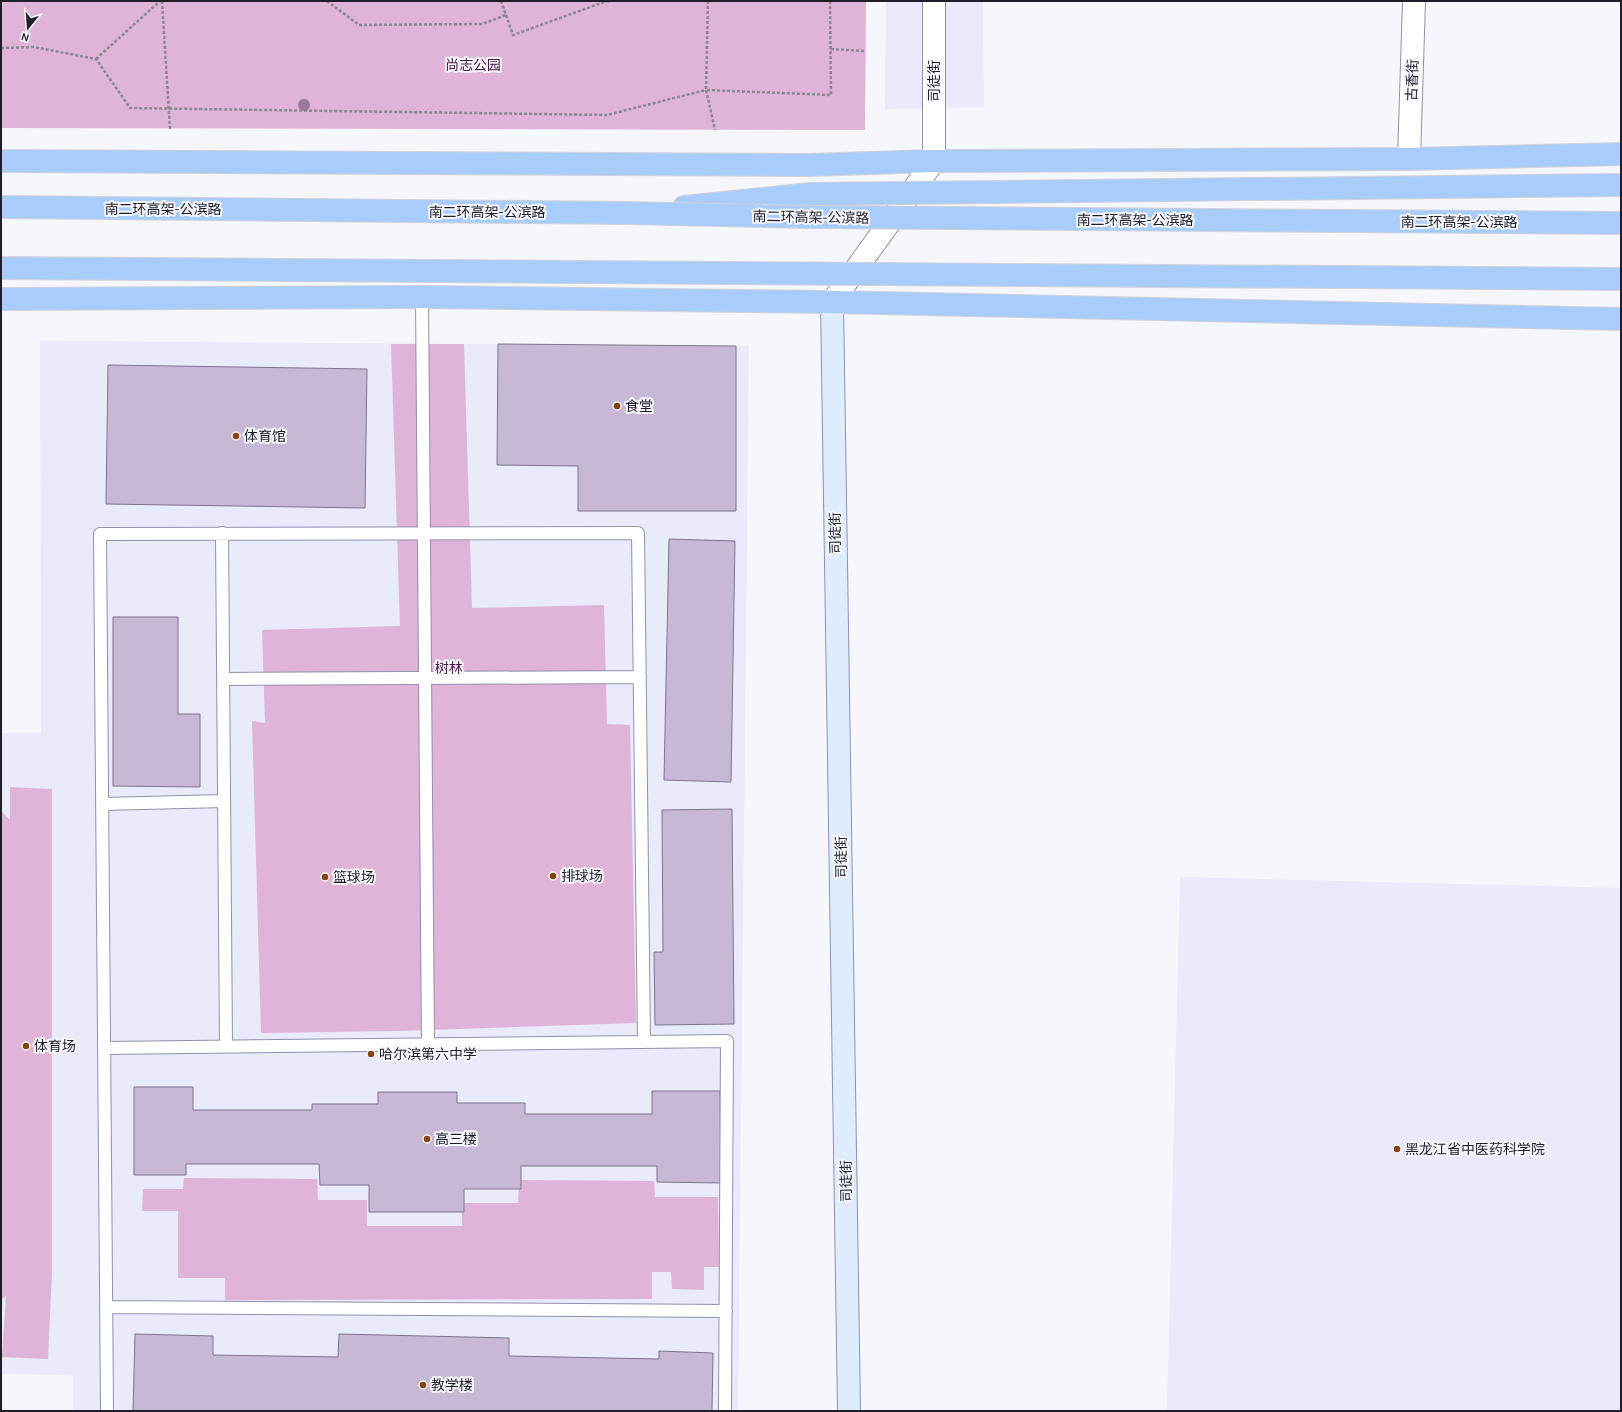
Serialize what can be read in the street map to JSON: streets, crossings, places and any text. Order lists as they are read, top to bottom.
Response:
{
  "streets": {
    "highway": ["南二环高架-公滨路"],
    "main road": ["司徒街"],
    "street": ["古香街"]
  },
  "parks": ["尚志公园", "树林"],
  "places": [
    "食堂",
    "体育馆",
    "排球场",
    "篮球场",
    "体育场",
    "哈尔滨第六中学",
    "高三楼",
    "黑龙江省中医药科学院",
    "教学楼"
  ],
  "north": "bottom"
}
